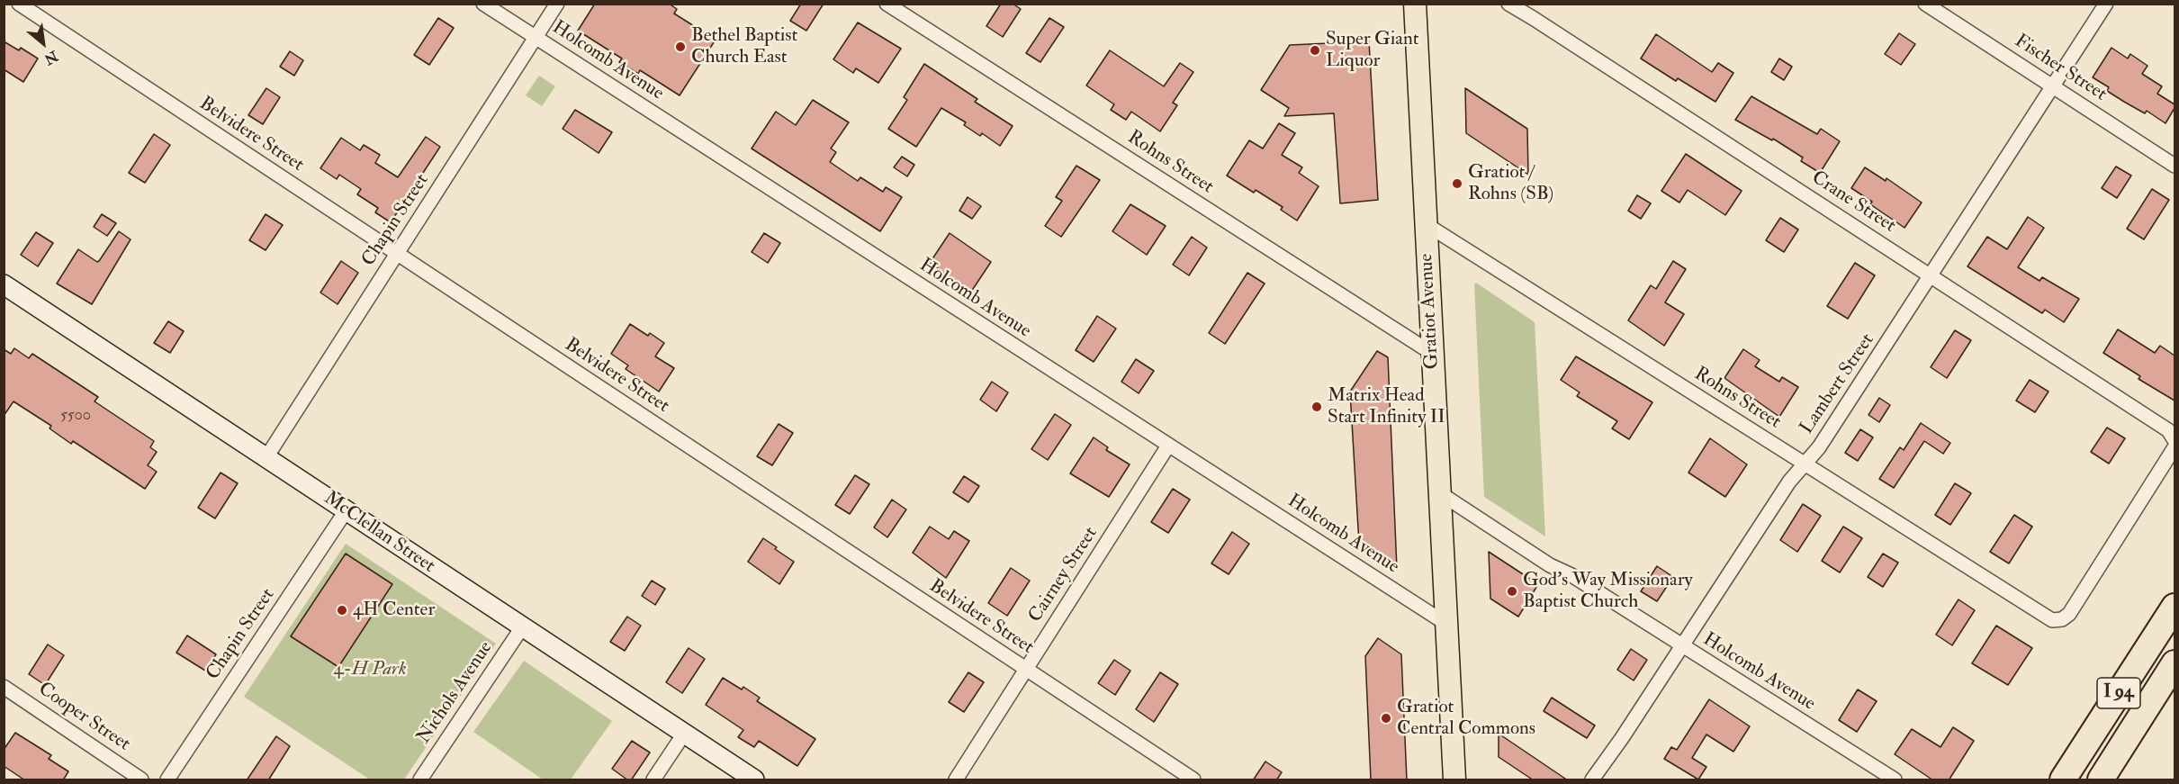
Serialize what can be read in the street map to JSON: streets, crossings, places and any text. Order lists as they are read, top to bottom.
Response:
{
  "streets": {
    "highway": ["I 94"],
    "main road": ["Gratiot Avenue"],
    "street": [
      "Holcomb Avenue",
      "Fischer Street",
      "Belvidere Street",
      "Rohns Street",
      "Crane Street",
      "Chapin Street",
      "Lambert Street",
      "McClellan Street",
      "Cairney Street",
      "Nichols Avenue",
      "Cooper Street"
    ]
  },
  "crossings": [
    ["Holcomb Avenue", "Chapin Street"],
    ["Holcomb Avenue", "Gratiot Avenue"],
    ["Holcomb Avenue", "Lambert Street"],
    ["Holcomb Avenue", "Cairney Street"],
    ["Fischer Street", "Lambert Street"],
    ["Belvidere Street", "Chapin Street"],
    ["Belvidere Street", "Cairney Street"],
    ["Rohns Street", "Crane Street"],
    ["Rohns Street", "Gratiot Avenue"],
    ["Rohns Street", "Lambert Street"],
    ["Crane Street", "Lambert Street"],
    ["Chapin Street", "McClellan Street"],
    ["McClellan Street", "Nichols Avenue"]
  ],
  "parks": ["4-H Park"],
  "places": [
    "Bethel Baptist Church East",
    "Super Giant Liquor",
    "Gratiot / Rohns (SB)",
    "Matrix Head Start Infinity II",
    "God's Way Missionary Baptist Church",
    "4H Center",
    "Gratiot Central Commons"
  ],
  "house_numbers": ["5500"],
  "north": "bottom right"
}
